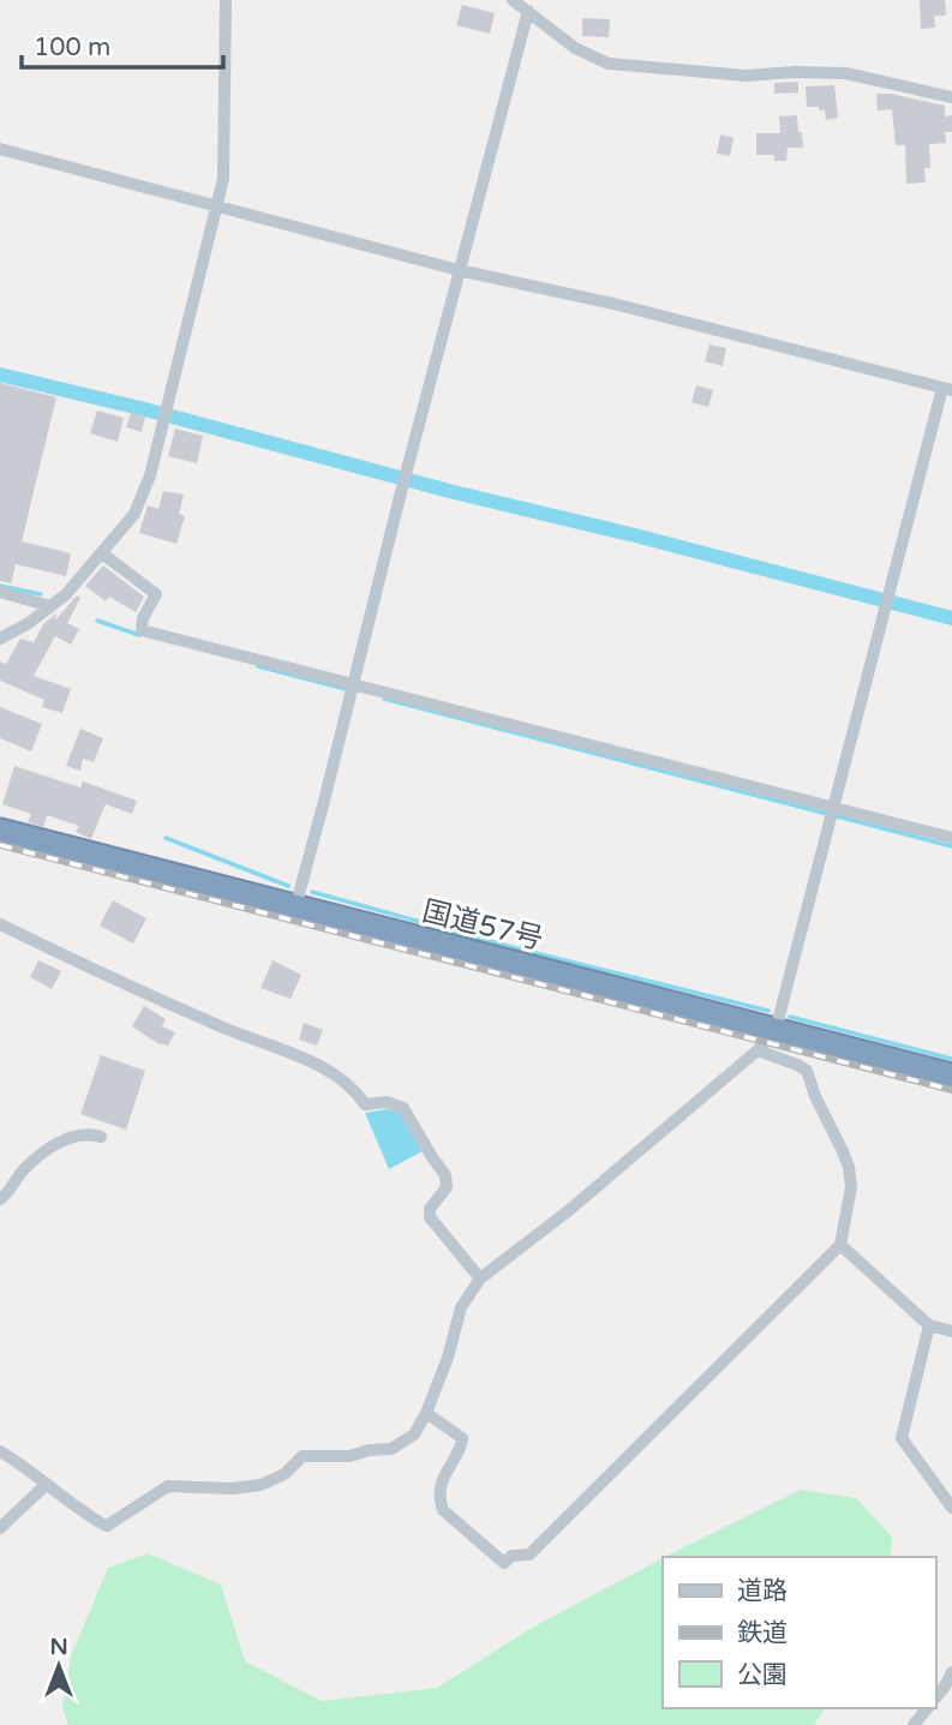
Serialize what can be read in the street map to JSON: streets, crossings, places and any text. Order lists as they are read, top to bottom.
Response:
{
  "streets": {
    "highway": ["国道57号"]
  },
  "legend": ["道路", "鉄道", "公園"],
  "scale_bar": "100 m",
  "north": "top"
}
